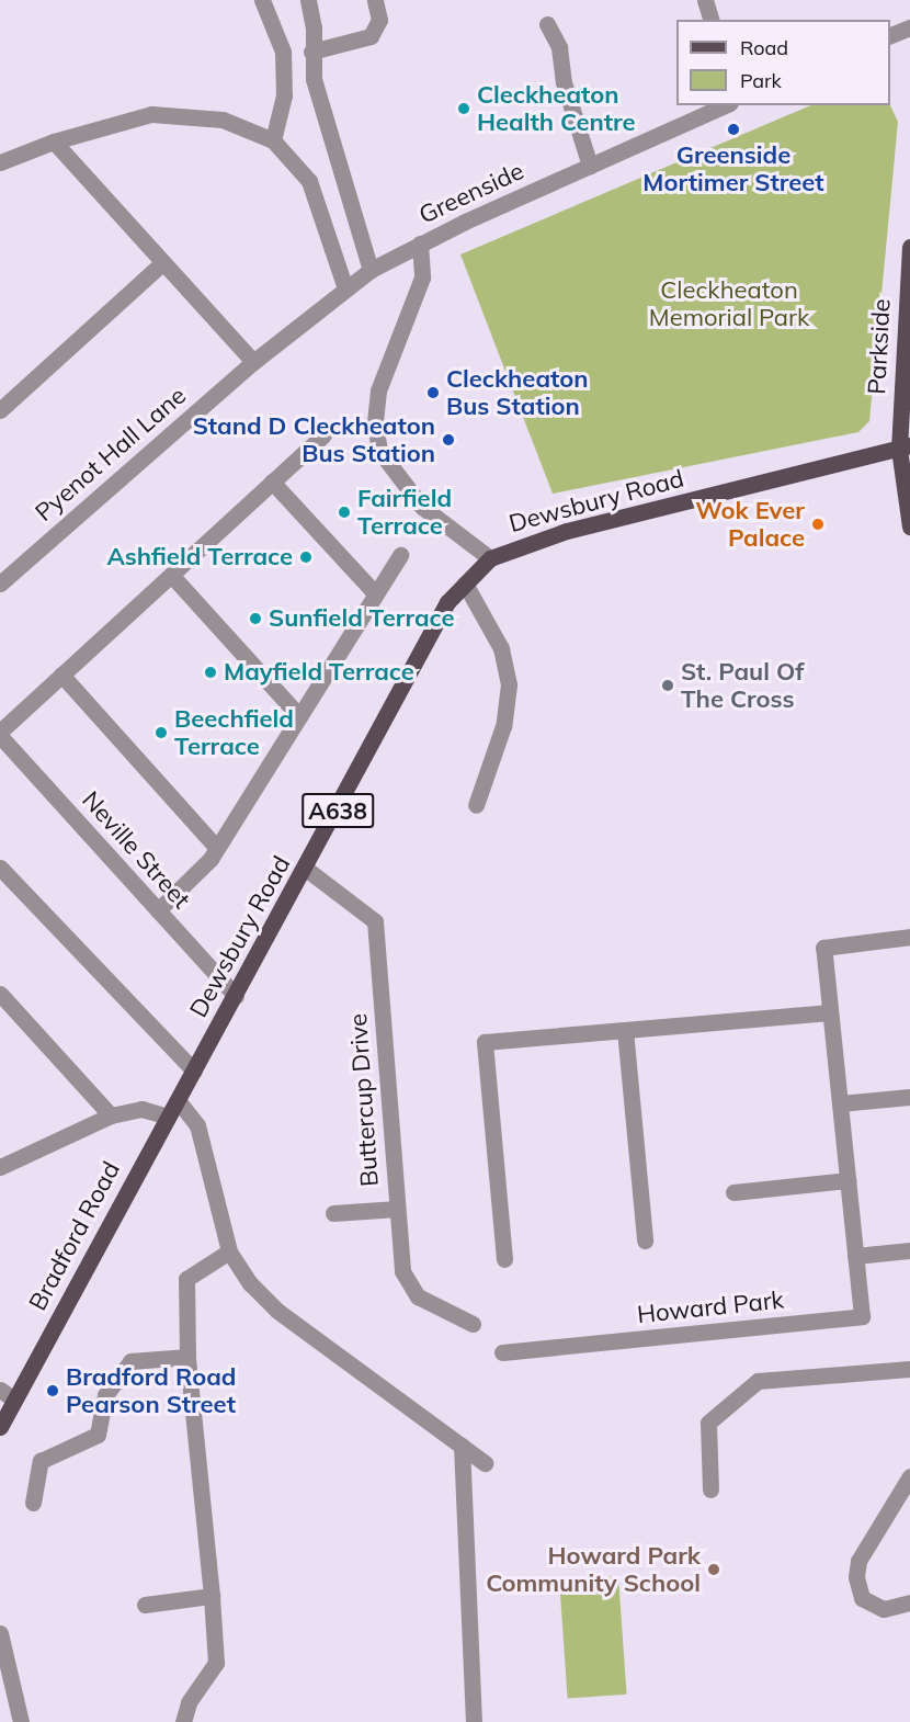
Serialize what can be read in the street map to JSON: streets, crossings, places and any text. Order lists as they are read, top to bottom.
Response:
{
  "streets": {
    "main road": [
      "Parkside",
      "Dewsbury Road",
      "A638",
      "Bradford Road"
    ],
    "street": [
      "Greenside",
      "Pyenot Hall Lane",
      "Neville Street",
      "Buttercup Drive",
      "Howard Park"
    ]
  },
  "crossings": [
    ["Greenside", "Pyenot Hall Lane"],
    ["Parkside", "Dewsbury Road"],
    ["Dewsbury Road", "Neville Street"],
    ["Dewsbury Road", "Buttercup Drive"],
    ["Dewsbury Road", "Bradford Road"]
  ],
  "parks": ["Cleckheaton Memorial Park"],
  "places": [
    "Cleckheaton Health Centre",
    "Greenside Mortimer Street",
    "Cleckheaton Bus Station",
    "Stand D Cleckheaton Bus Station",
    "Fairfield Terrace",
    "Wok Ever Palace",
    "Ashfield Terrace",
    "Sunfield Terrace",
    "Mayfield Terrace",
    "St. Paul Of The Cross",
    "Beechfield Terrace",
    "Bradford Road Pearson Street",
    "Howard Park Community School"
  ],
  "legend": ["Road", "Park"]
}
